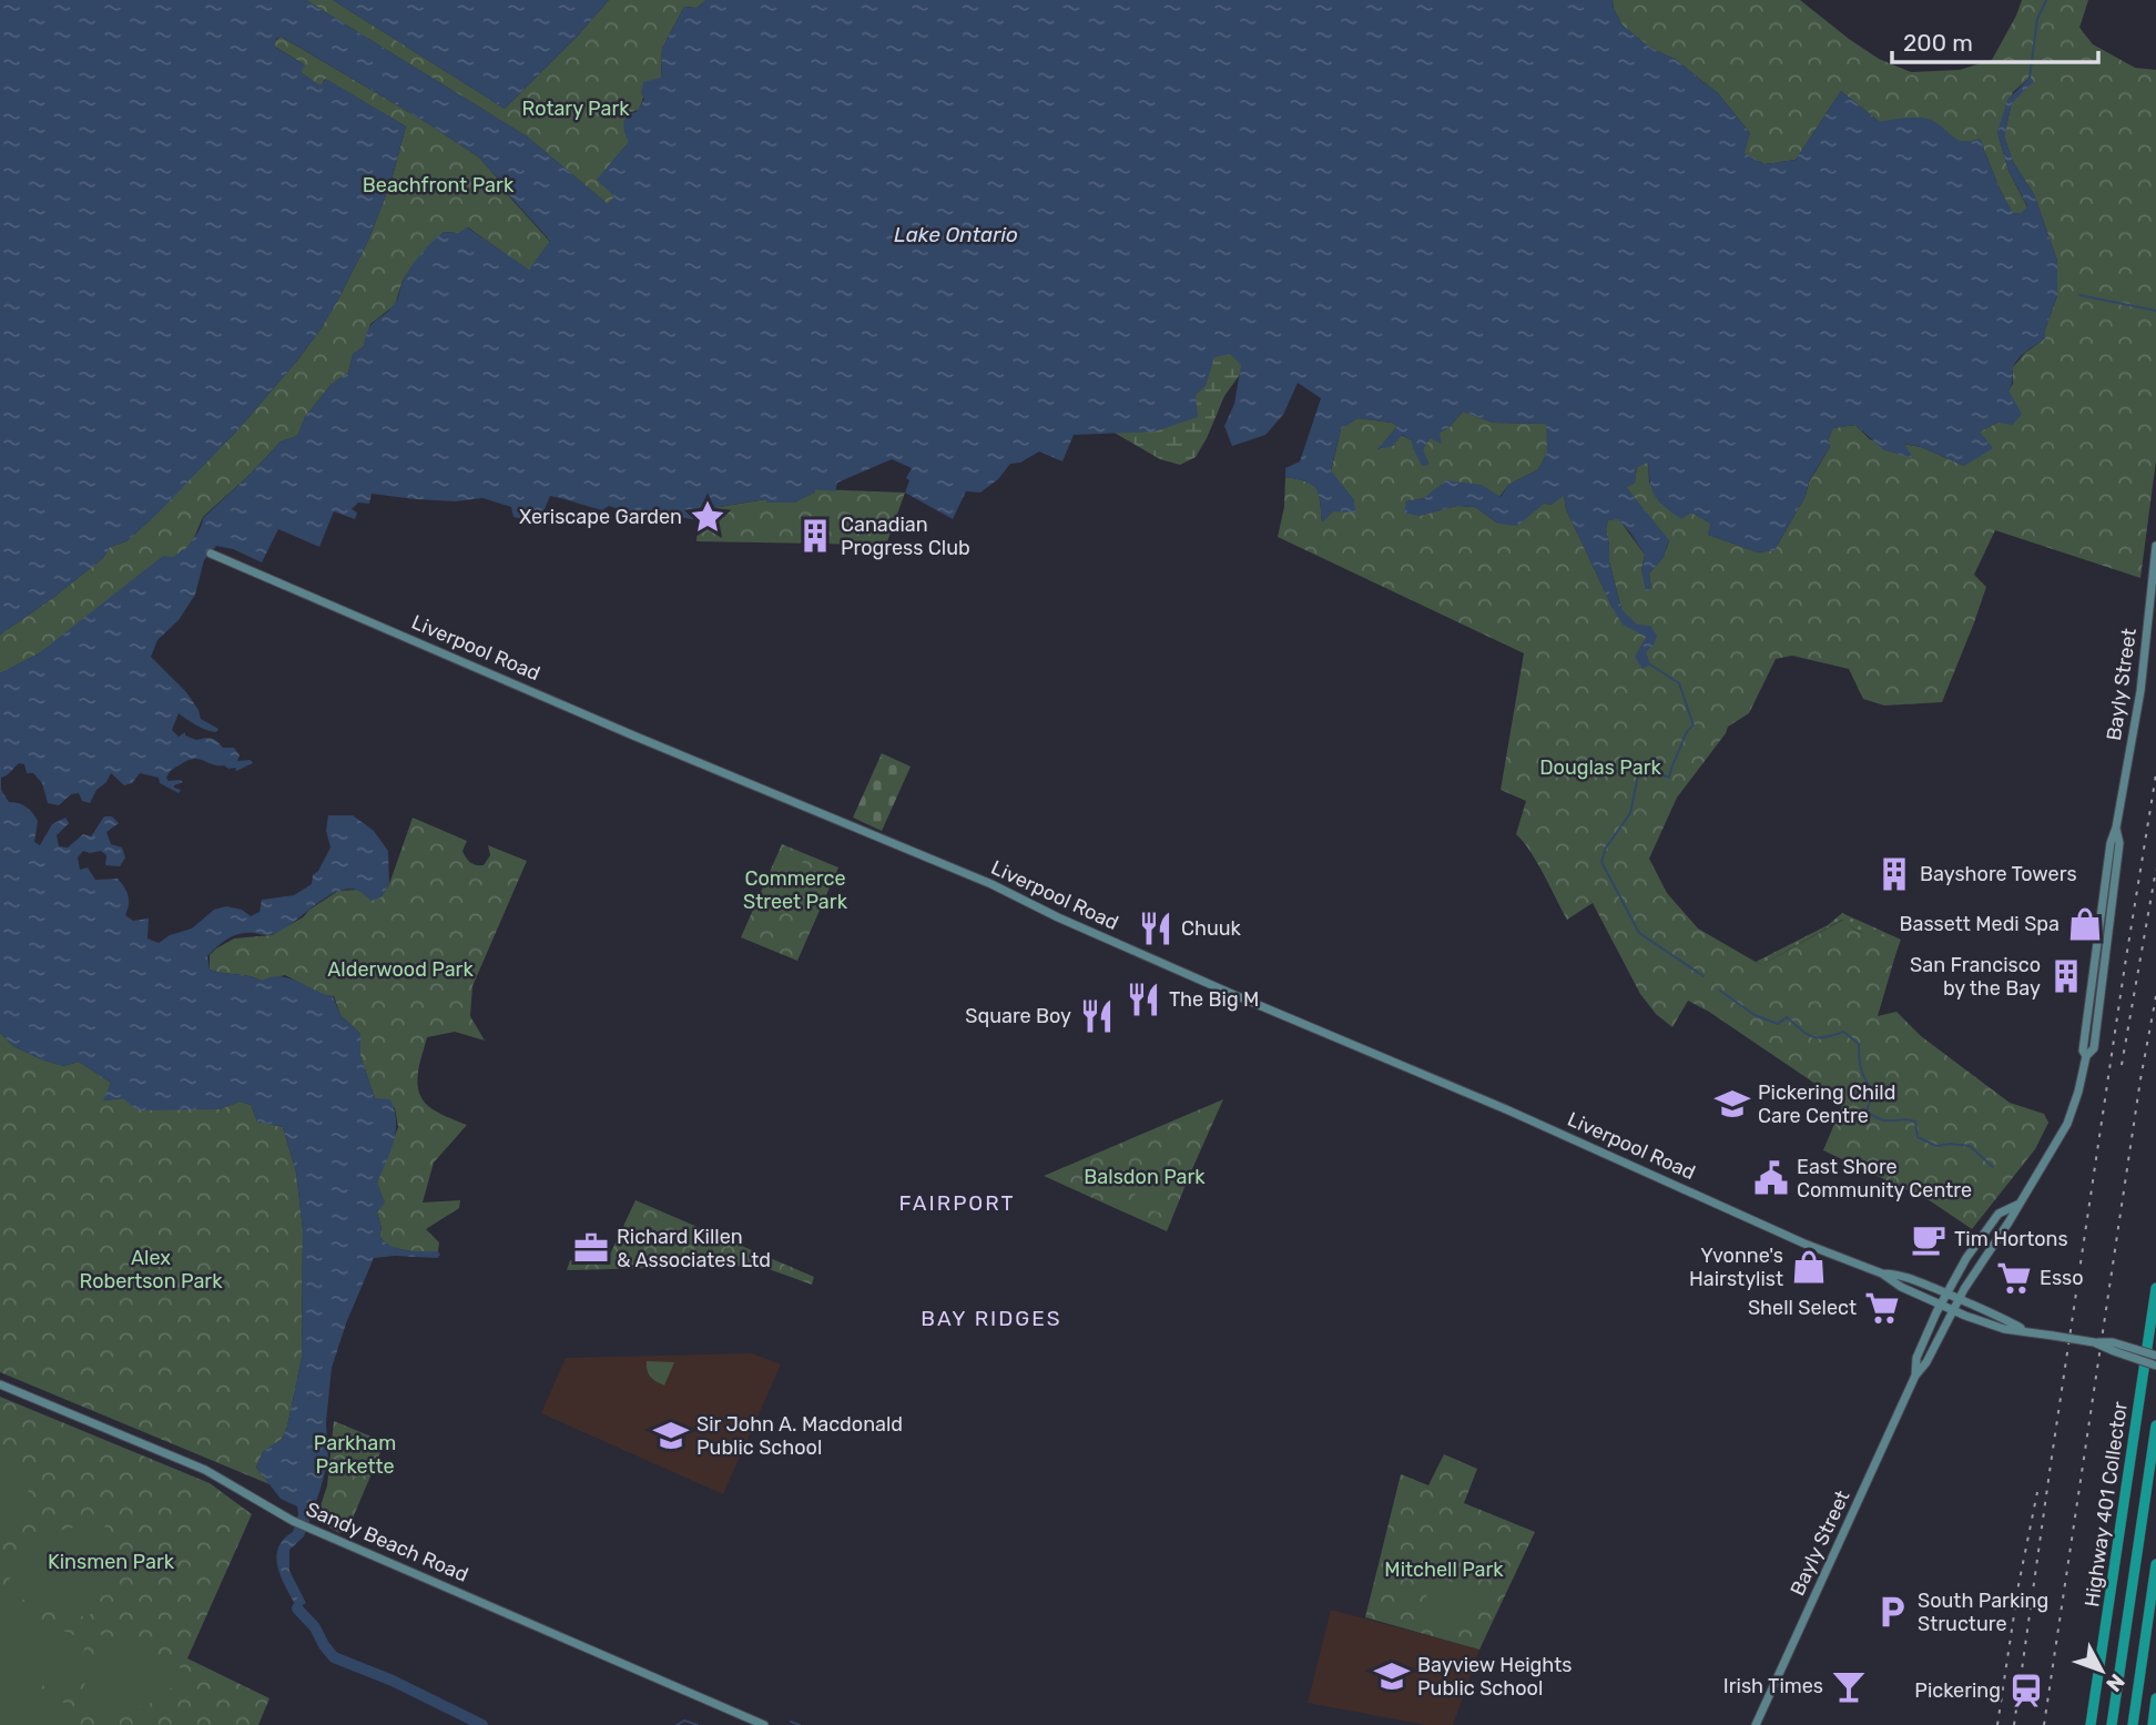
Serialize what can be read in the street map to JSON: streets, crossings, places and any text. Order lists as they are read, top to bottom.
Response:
{
  "streets": {
    "highway": ["Highway 401 Collector"],
    "street": ["Liverpool Road", "Bayly Street", "Sandy Beach Road"]
  },
  "crossings": [
    ["Liverpool Road", "Bayly Street"]
  ],
  "districts": ["FAIRPORT", "BAY RIDGES"],
  "water": ["Lake Ontario"],
  "parks": [
    "Rotary Park",
    "Beachfront Park",
    "Douglas Park",
    "Commerce Street Park",
    "Alderwood Park",
    "Balsdon Park",
    "Alex Robertson Park",
    "Parkham Parkette",
    "Kinsmen Park",
    "Mitchell Park"
  ],
  "places": {
    "place": ["Xeriscape Garden"],
    "building": ["Canadian Progress Club", "Bayshore Towers", "San Francisco by the Bay"],
    "shop": ["Bassett Medi Spa", "Yvonne's Hairstylist"],
    "restaurant": ["Chuuk", "The Big M", "Square Boy"],
    "school or university": ["Pickering Child Care Centre", "Sir John A. Macdonald Public School", "Bayview Heights Public School"],
    "public building": ["East Shore Community Centre"],
    "cafe": ["Tim Hortons"],
    "office": ["Richard Killen & Associates Ltd"],
    "supermarket": ["Esso", "Shell Select"],
    "parking": ["South Parking Structure"],
    "bar": ["Irish Times"],
    "station": ["Pickering"]
  },
  "scale_bar": "200 m",
  "north": "bottom right"
}
